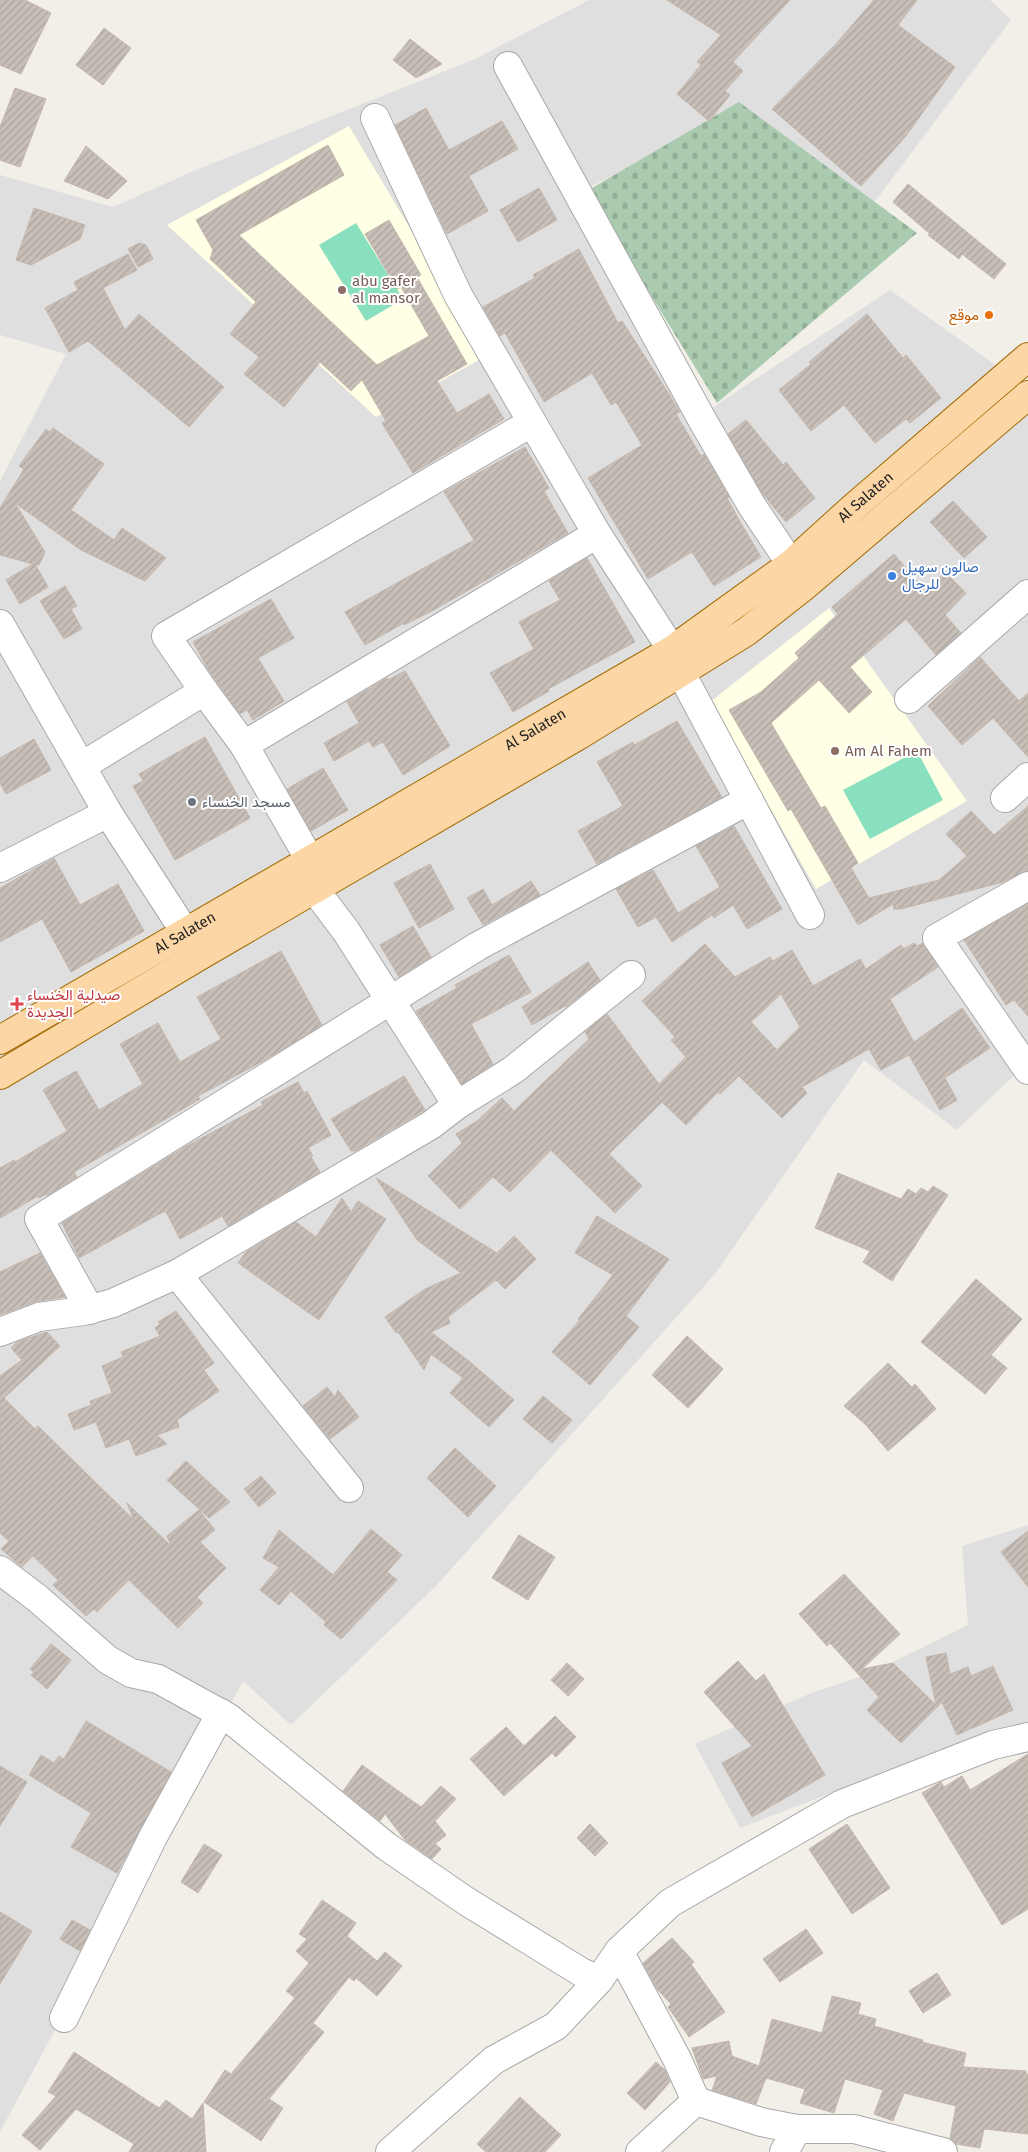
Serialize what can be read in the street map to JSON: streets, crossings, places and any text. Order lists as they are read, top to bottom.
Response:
{
  "streets": {
    "main road": ["Al Salaten"]
  },
  "places": {
    "other": [
      "abu gafer al mansor",
      "موقع",
      "صالون سهيل للرجال",
      "Am Al Fahem",
      "مسجد الخنساء"
    ],
    "health": ["صيدلية الخنساء الجديدة"]
  }
}
